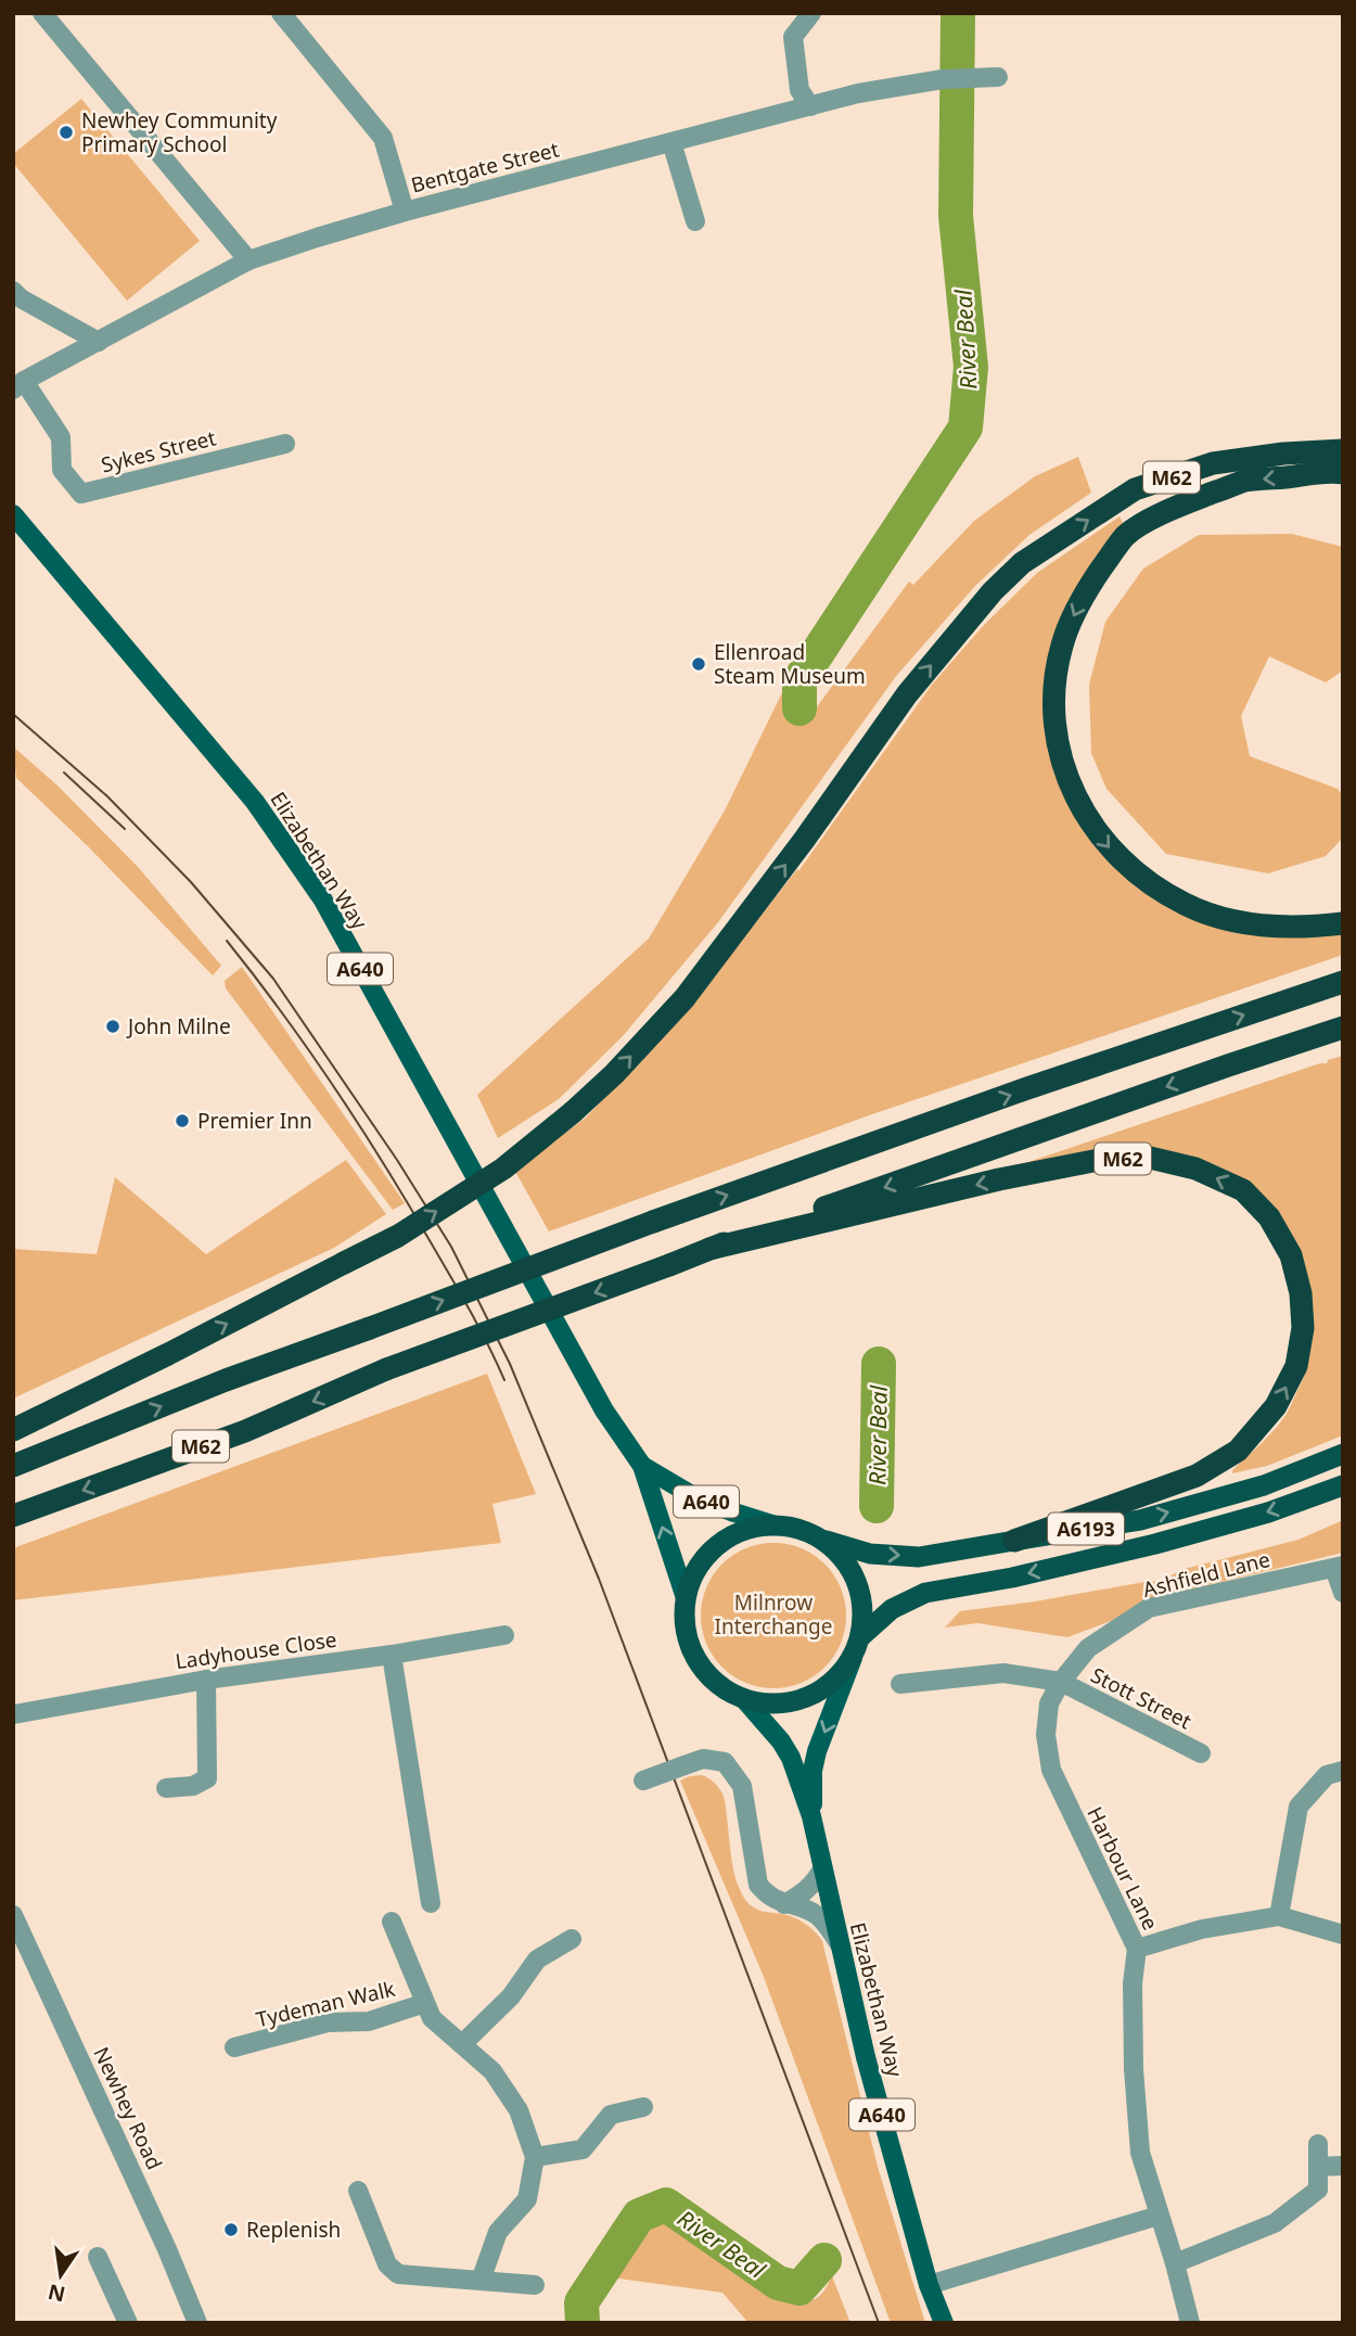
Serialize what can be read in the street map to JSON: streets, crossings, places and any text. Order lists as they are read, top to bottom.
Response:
{
  "streets": {
    "highway": ["M62", "A640", "A6193"],
    "main road": ["Elizabethan Way"],
    "street": [
      "Bentgate Street",
      "Sykes Street",
      "Ashfield Lane",
      "Ladyhouse Close",
      "Stott Street",
      "Harbour Lane",
      "Tydeman Walk",
      "Newhey Road"
    ]
  },
  "crossings": [
    ["Bentgate Street", "Sykes Street"],
    ["M62", "A6193"],
    ["Elizabethan Way", "A640"],
    ["Elizabethan Way", "A6193"],
    ["A640", "A6193"],
    ["Ashfield Lane", "Stott Street"],
    ["Ashfield Lane", "Harbour Lane"],
    ["Stott Street", "Harbour Lane"]
  ],
  "water": ["River Beal"],
  "parks": ["Milnrow Interchange"],
  "places": [
    "Newhey Community Primary School",
    "Ellenroad Steam Museum",
    "John Milne",
    "Premier Inn",
    "Replenish"
  ],
  "north": "bottom"
}
